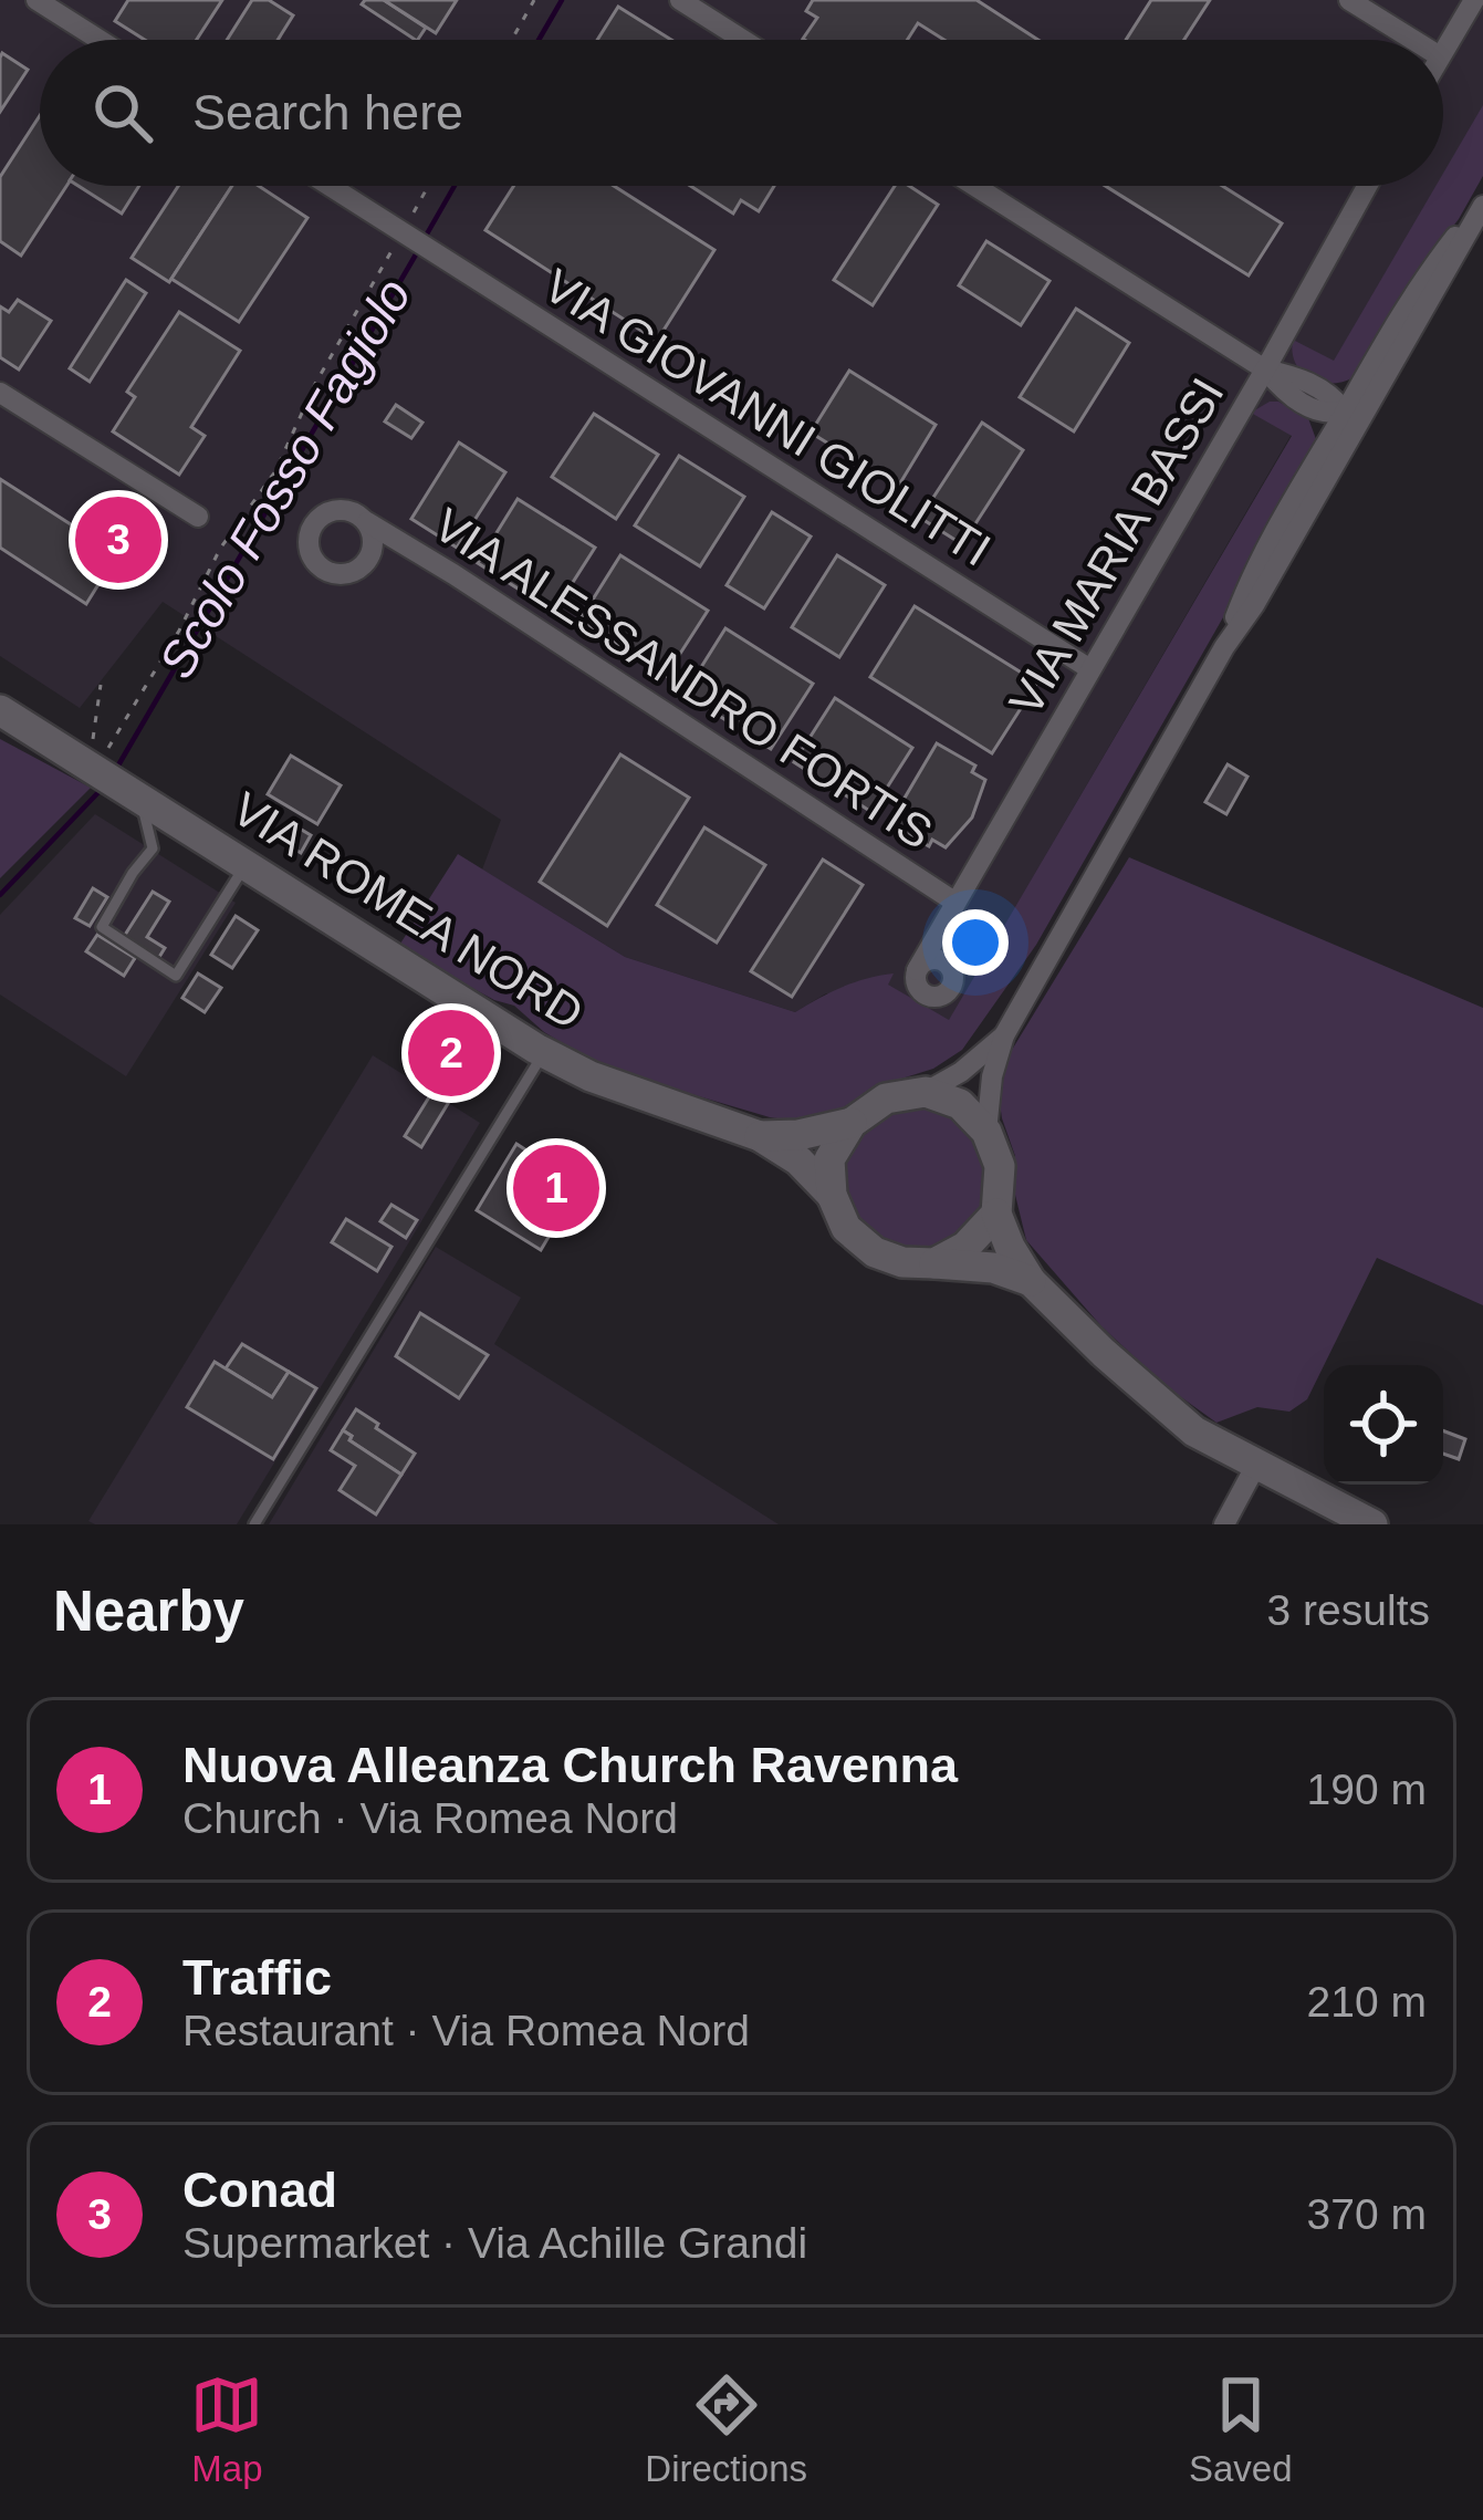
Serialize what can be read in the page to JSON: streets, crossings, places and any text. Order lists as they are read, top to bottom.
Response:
{
  "streets": {
    "main road": ["VIA ROMEA NORD"],
    "street": ["VIA GIOVANNI GIOLITTI", "VIA MARIA BASSI", "VIA ALESSANDRO FORTIS"]
  },
  "crossings": [
    ["VIA GIOVANNI GIOLITTI", "VIA MARIA BASSI"],
    ["VIA MARIA BASSI", "VIA ALESSANDRO FORTIS"]
  ],
  "water": ["Scolo Fosso Fagiolo"],
  "page": {
    "search": "Search here",
    "pins": ["3", "2", "1"],
    "heading": ["Nearby", "3 results"],
    "list": [
      {
        "mark": "1",
        "name": "Nuova Alleanza Church Ravenna",
        "note": "Church · Via Romea Nord",
        "value": "190 m"
      },
      {
        "mark": "2",
        "name": "Traffic",
        "note": "Restaurant · Via Romea Nord",
        "value": "210 m"
      },
      {
        "mark": "3",
        "name": "Conad",
        "note": "Supermarket · Via Achille Grandi",
        "value": "370 m"
      }
    ],
    "nav": ["Map", "Directions", "Saved"]
  }
}
